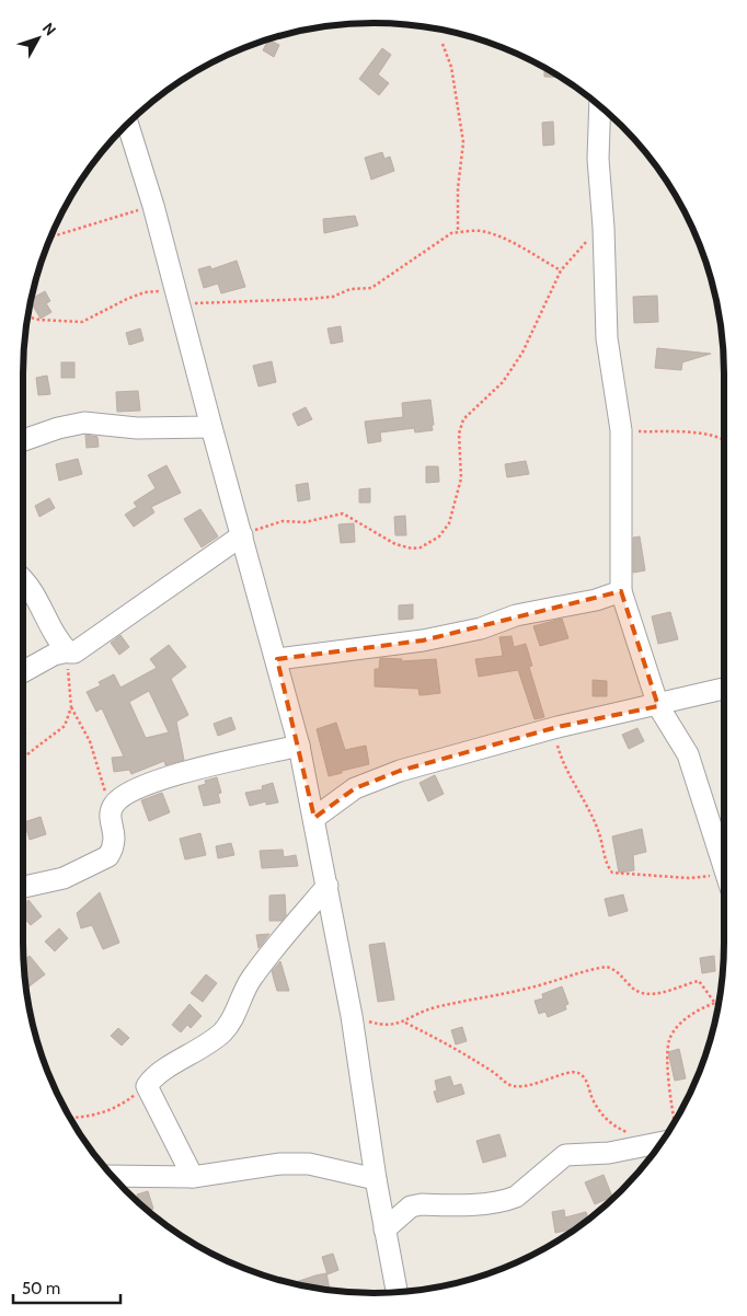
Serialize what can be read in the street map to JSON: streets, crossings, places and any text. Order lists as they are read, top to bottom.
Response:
{
  "scale_bar": "50 m",
  "north": "top right"
}
